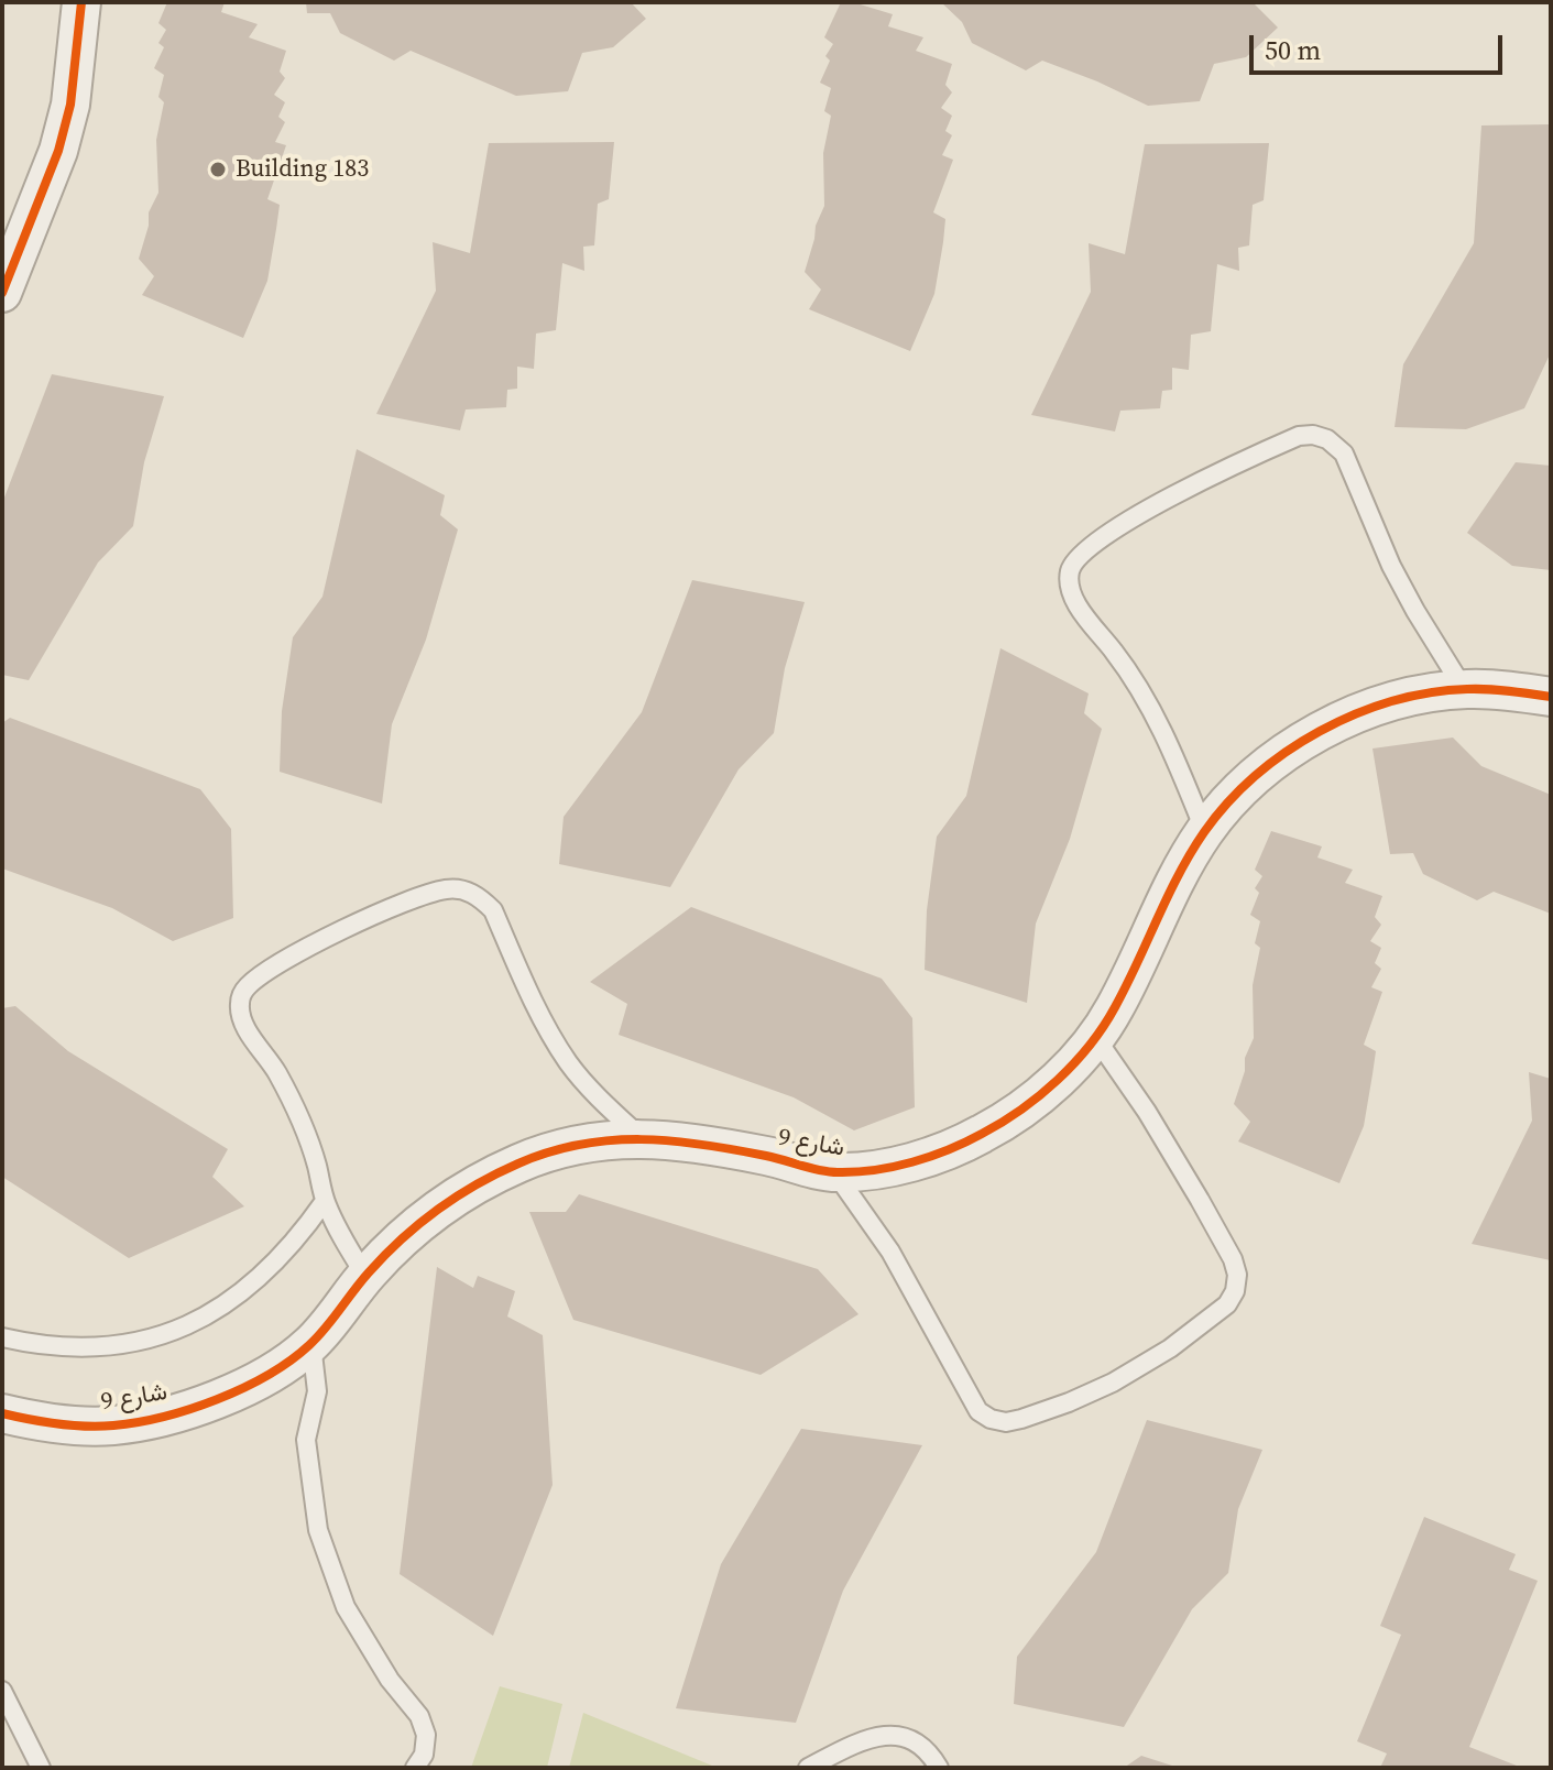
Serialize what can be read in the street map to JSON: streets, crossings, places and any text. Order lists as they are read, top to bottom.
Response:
{
  "streets": {
    "street": ["شارع 9"]
  },
  "places": ["Building 183"],
  "scale_bar": "50 m"
}
